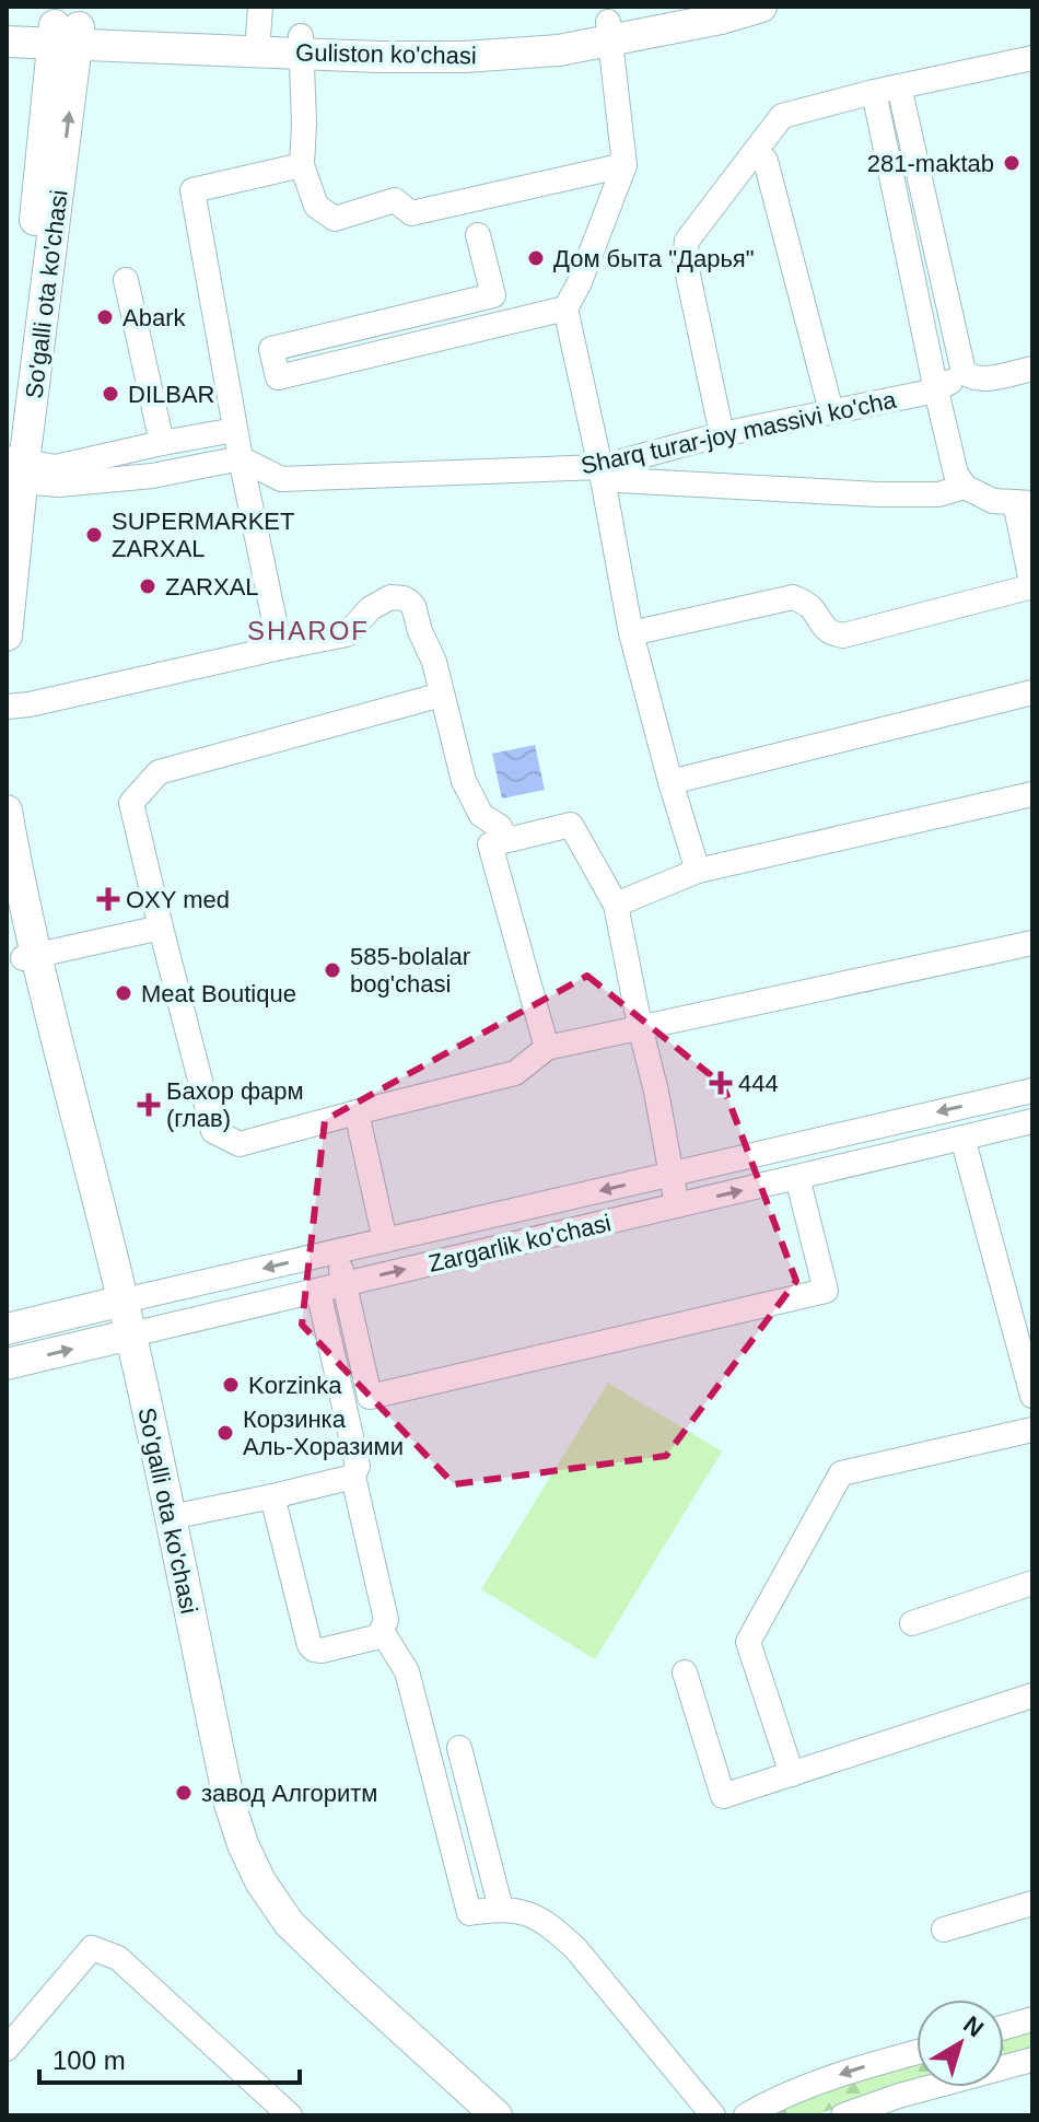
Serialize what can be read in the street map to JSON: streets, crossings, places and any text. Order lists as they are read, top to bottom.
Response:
{
  "streets": {
    "main road": ["Guliston ko'chasi", "So'galli ota ko'chasi", "Zargarlik ko'chasi"],
    "street": ["Sharq turar-joy massivi ko'cha"]
  },
  "crossings": [
    ["Guliston ko'chasi", "So'galli ota ko'chasi"],
    ["So'galli ota ko'chasi", "Zargarlik ko'chasi"]
  ],
  "districts": ["SHAROF"],
  "places": {
    "other": [
      "281-maktab",
      "Дом быта \"Дарья\"",
      "Abark",
      "DILBAR",
      "SUPERMARKET ZARXAL",
      "ZARXAL",
      "585-bolalar bog'chasi",
      "Meat Boutique",
      "Korzinka",
      "Корзинка Аль-Хоразими",
      "завод Алгоритм"
    ],
    "health": ["OXY med", "444", "Бахор фарм (глав)"]
  },
  "scale_bar": "100 m",
  "north": "top right"
}
